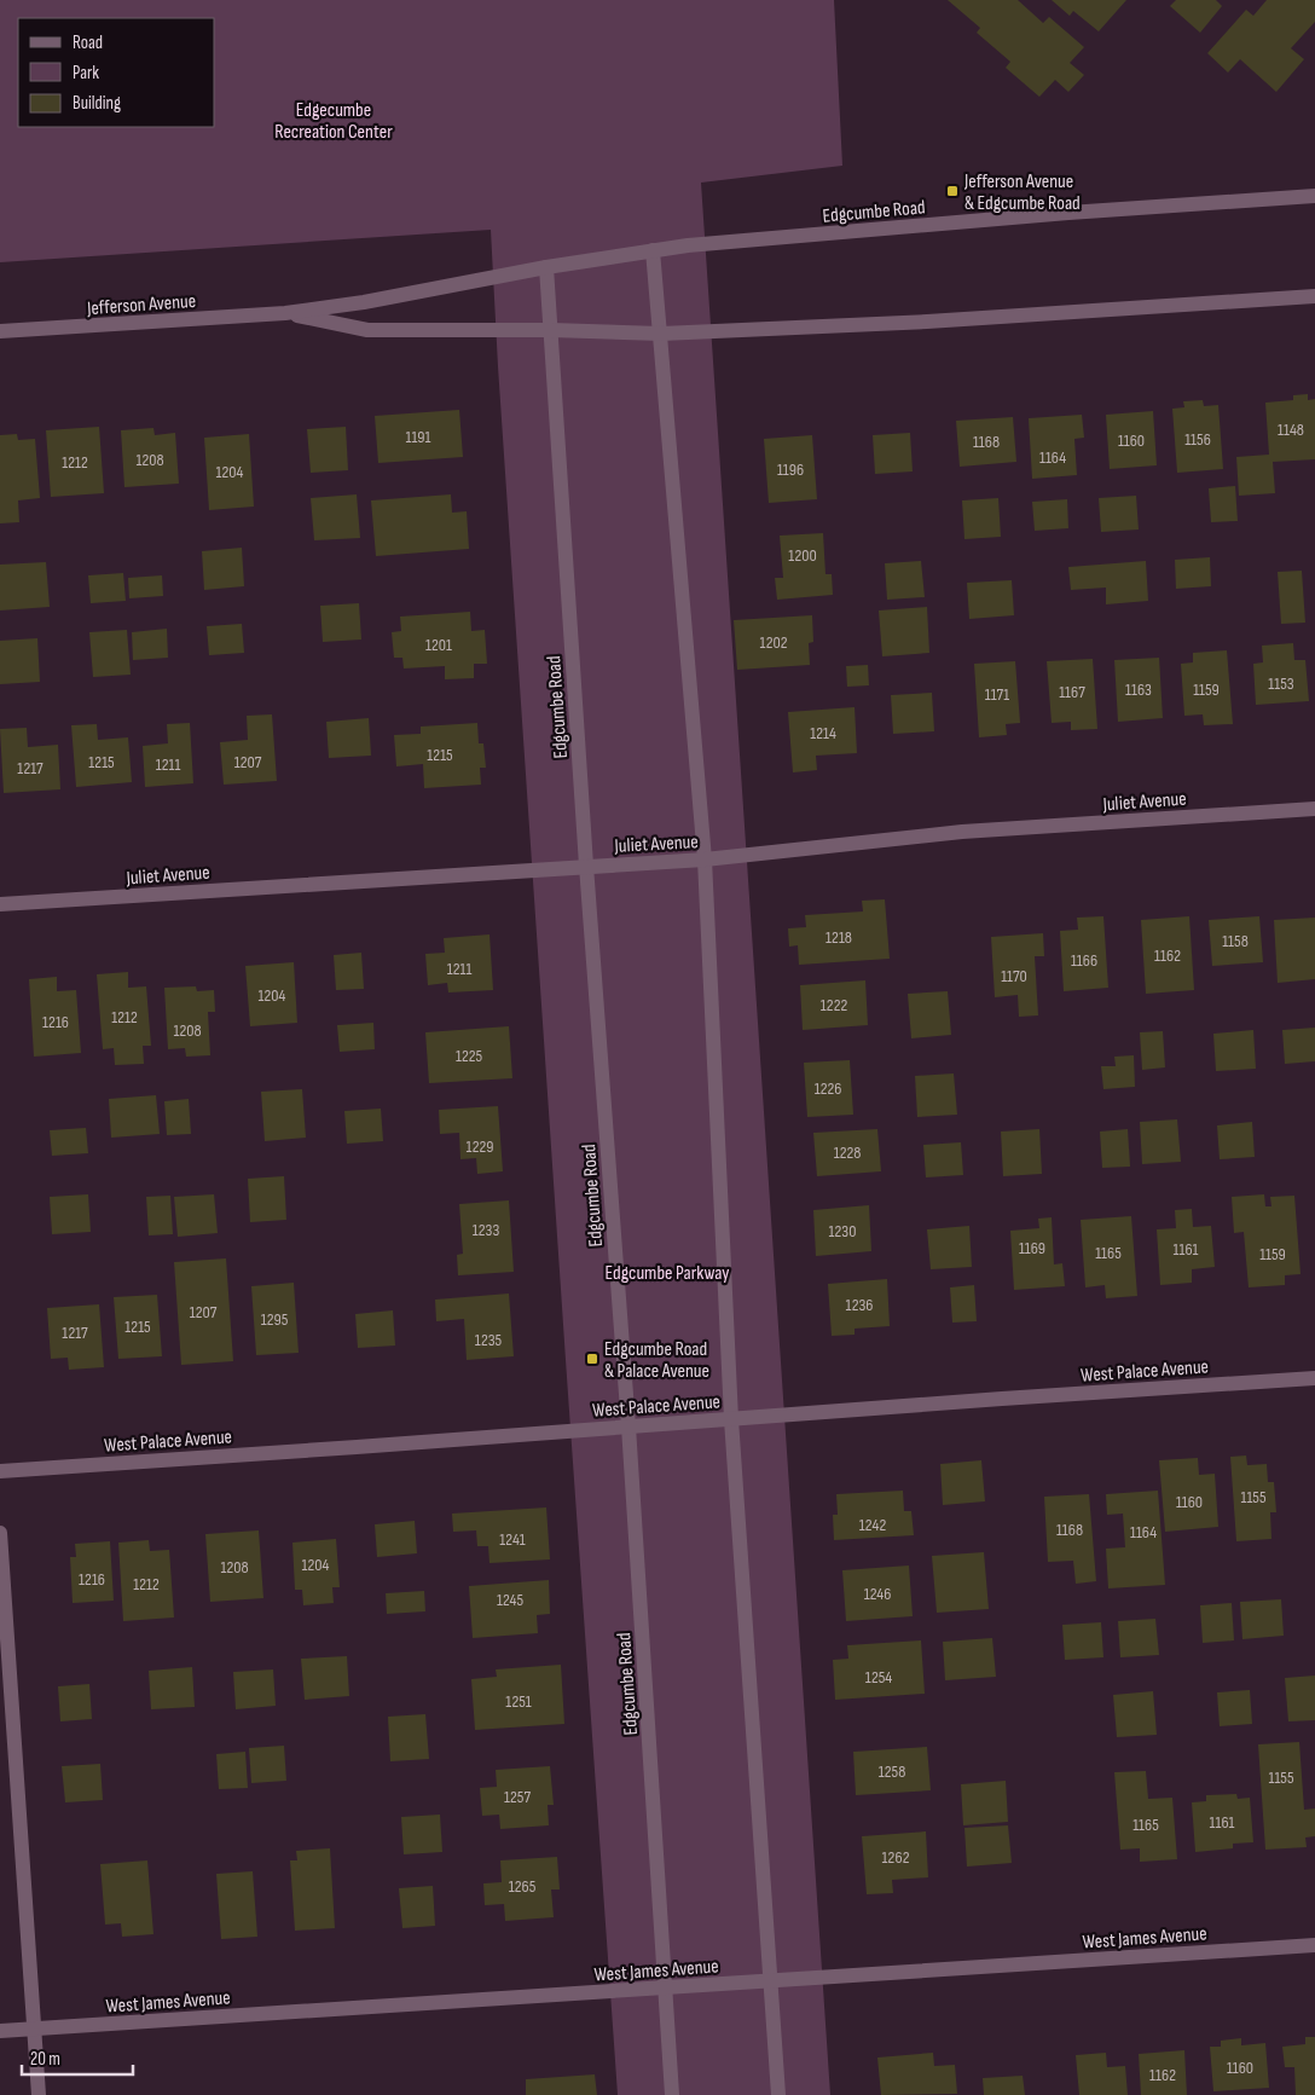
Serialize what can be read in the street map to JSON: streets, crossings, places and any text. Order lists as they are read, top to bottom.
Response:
{
  "streets": {
    "street": [
      "Edgcumbe Road",
      "Jefferson Avenue",
      "Juliet Avenue",
      "West Palace Avenue",
      "West James Avenue"
    ]
  },
  "crossings": [
    ["Edgcumbe Road", "Jefferson Avenue"],
    ["Edgcumbe Road", "Juliet Avenue"],
    ["Edgcumbe Road", "West Palace Avenue"],
    ["Edgcumbe Road", "West James Avenue"]
  ],
  "parks": ["Edgecumbe Recreation Center", "Edgcumbe Parkway"],
  "places": {
    "transit": ["Jefferson Avenue & Edgcumbe Road", "Edgcumbe Road & Palace Avenue"]
  },
  "house_numbers": [
    "1148",
    "1191",
    "1156",
    "1160",
    "1168",
    "1164",
    "1208",
    "1212",
    "1196",
    "1204",
    "1200",
    "1202",
    "1201",
    "1153",
    "1163",
    "1159",
    "1167",
    "1171",
    "1214",
    "1215",
    "1215",
    "1207",
    "1211",
    "1217",
    "1218",
    "1158",
    "1162",
    "1166",
    "1211",
    "1170",
    "1204",
    "1222",
    "1212",
    "1216",
    "1208",
    "1225",
    "1226",
    "1229",
    "1228",
    "1233",
    "1230",
    "1169",
    "1161",
    "1165",
    "1159",
    "1236",
    "1207",
    "1295",
    "1215",
    "1217",
    "1235",
    "1155",
    "1160",
    "1242",
    "1168",
    "1164",
    "1241",
    "1204",
    "1208",
    "1216",
    "1212",
    "1246",
    "1245",
    "1254",
    "1251",
    "1258",
    "1155",
    "1257",
    "1161",
    "1165",
    "1262",
    "1265",
    "1160",
    "1162"
  ],
  "legend": ["Road", "Park", "Building"],
  "scale_bar": "20 m"
}
